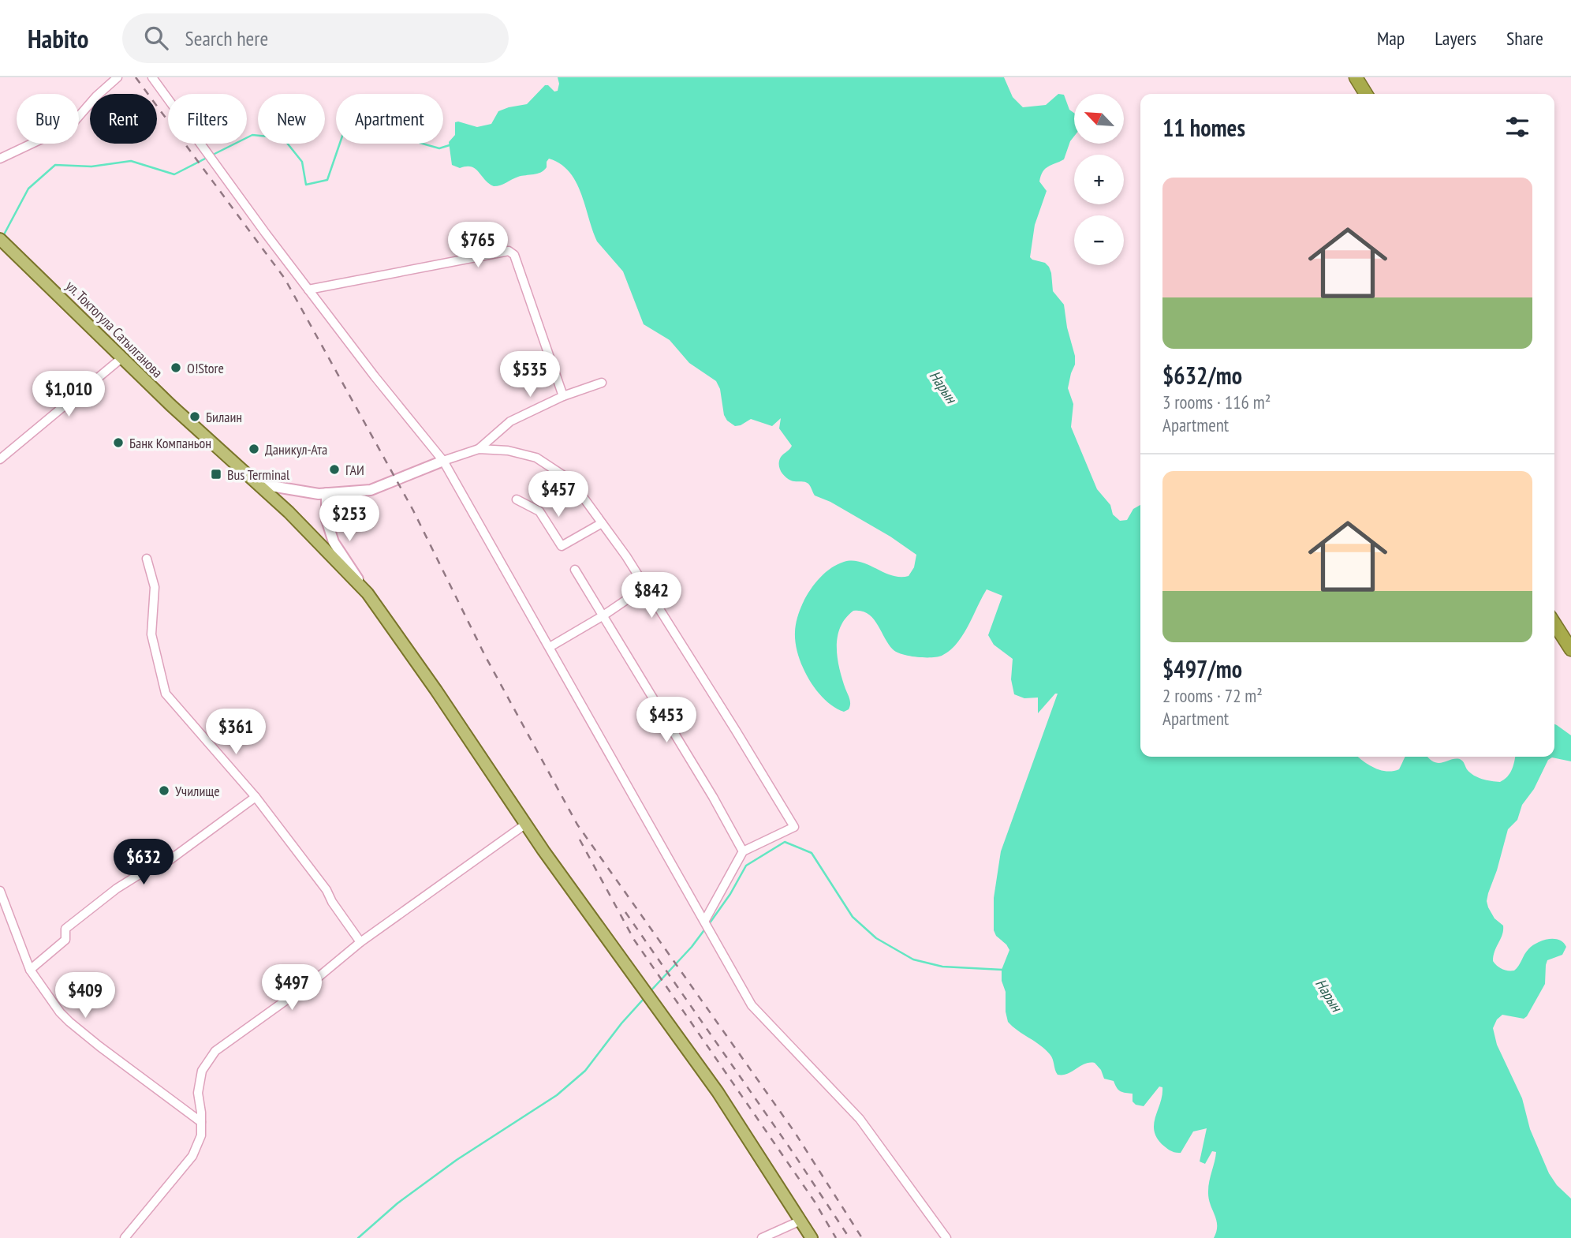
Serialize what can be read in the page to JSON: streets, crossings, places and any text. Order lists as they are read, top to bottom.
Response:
{
  "streets": {
    "main road": ["ул. Токтогула Сатылганова"]
  },
  "water": ["Нарын"],
  "places": {
    "other": [
      "O!Store",
      "Билаин",
      "Банк Компаньон",
      "Даникул-Ата",
      "ГАИ",
      "Училище"
    ],
    "transit": ["Bus Terminal"]
  },
  "north": "top left",
  "page": {
    "header": "Habito",
    "search": "Search here",
    "nav": ["Map", "Layers", "Share"],
    "map_buttons": ["+", "−"],
    "chip": [
      "Buy",
      "Rent",
      "Filters",
      "New",
      "Apartment"
    ],
    "heading": "11 homes",
    "list": [
      {
        "name": "$632/mo",
        "note": "3 rooms · 116 m² · Apartment"
      },
      {
        "name": "$497/mo",
        "note": "2 rooms · 72 m² · Apartment"
      }
    ],
    "price": [
      "$765",
      "$535",
      "$1,010",
      "$457",
      "$253",
      "$842",
      "$453",
      "$361",
      "$632",
      "$497",
      "$409"
    ]
  }
}
